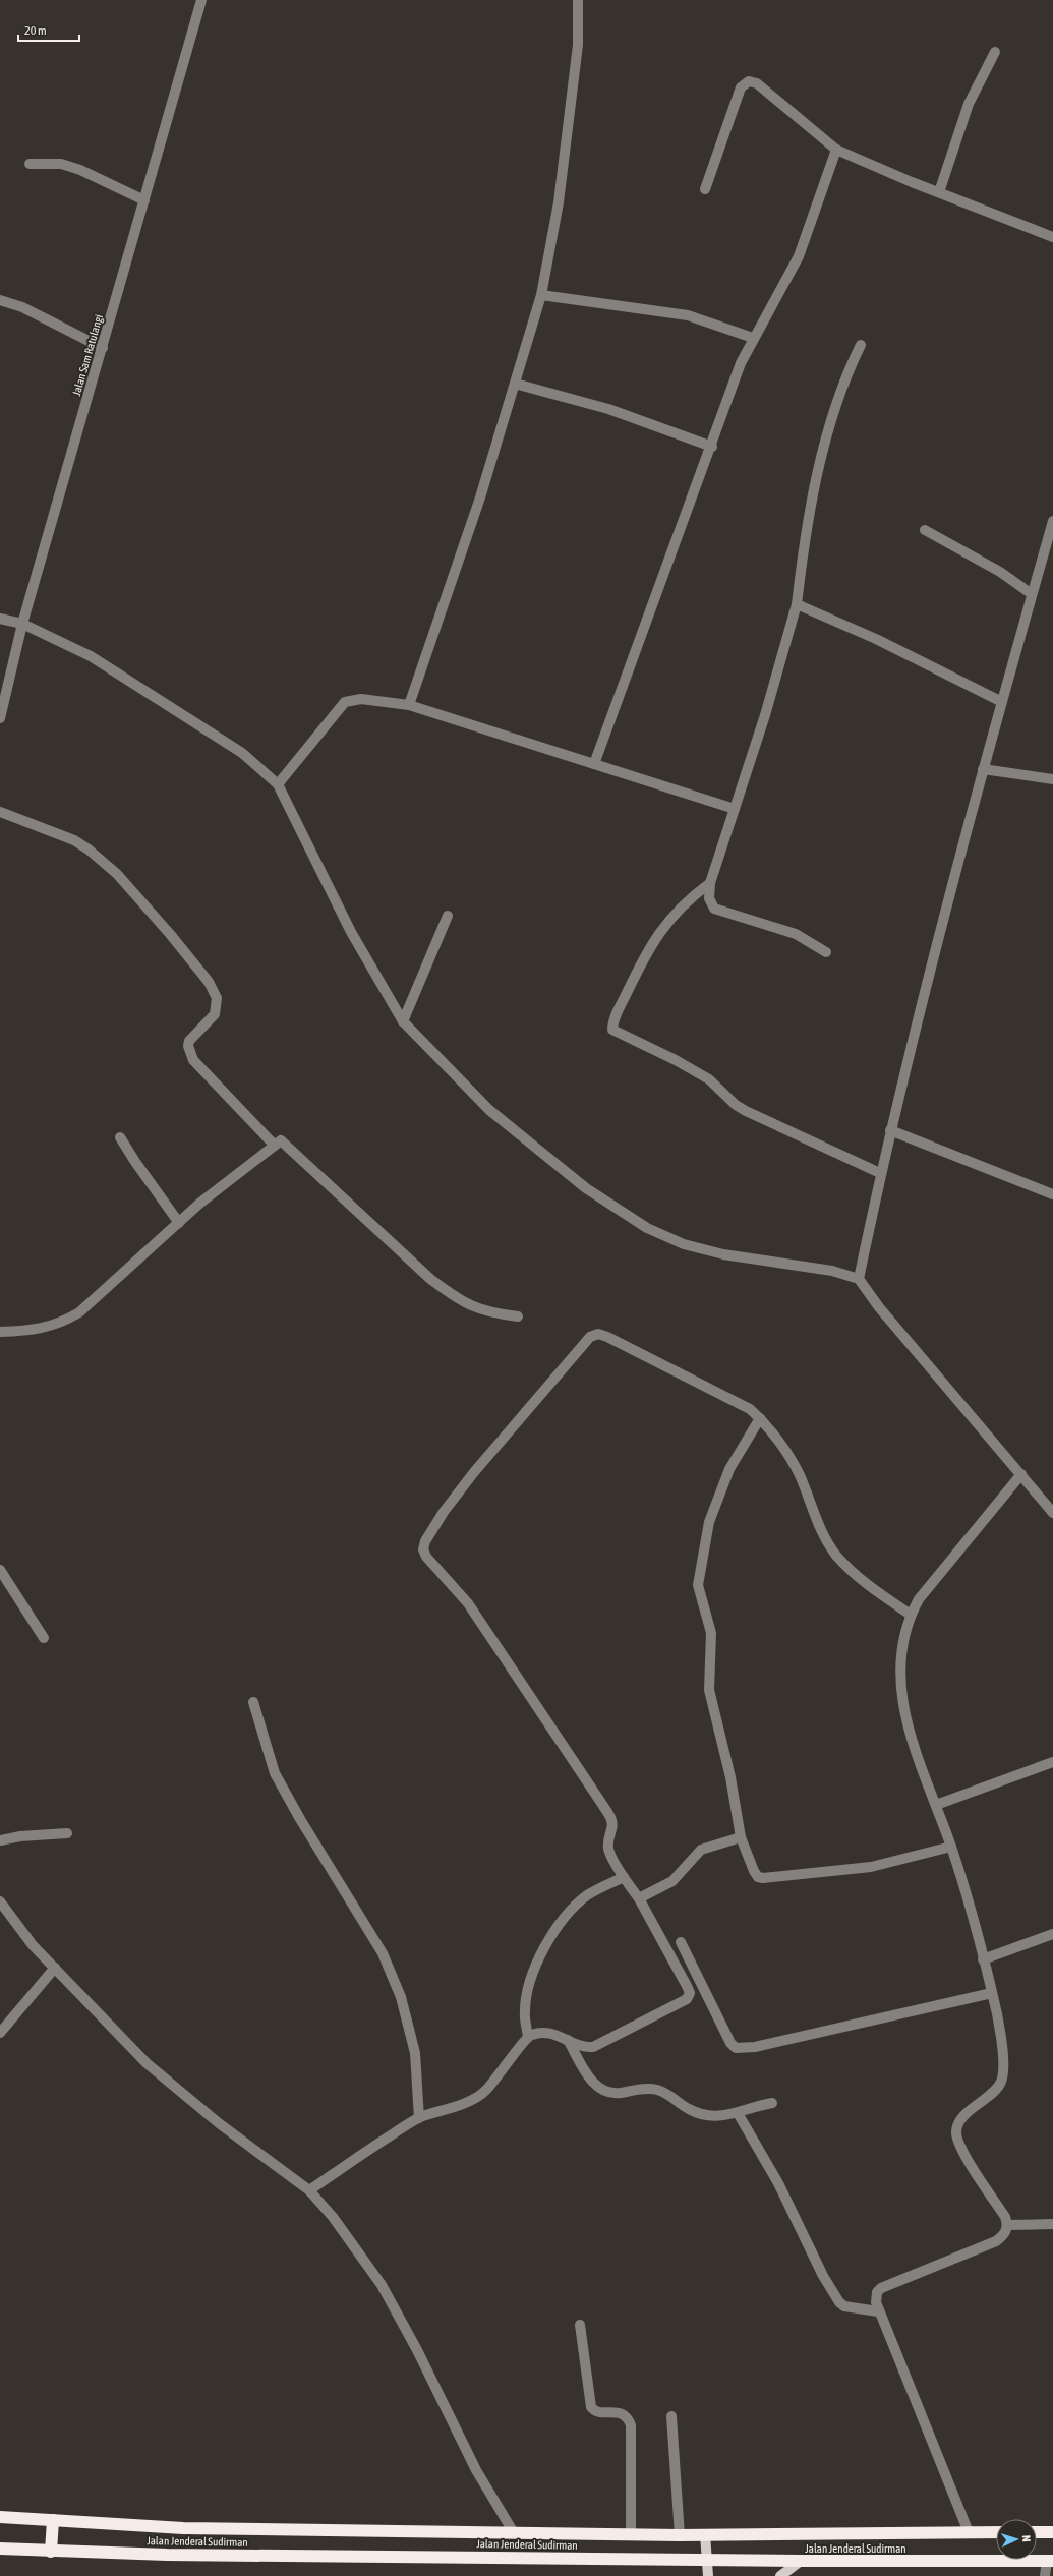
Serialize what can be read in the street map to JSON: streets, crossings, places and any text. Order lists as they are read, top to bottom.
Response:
{
  "streets": {
    "highway": ["Jalan Jenderal Sudirman"],
    "street": ["Jalan Sam Ratulangi"]
  },
  "scale_bar": "20 m",
  "north": "right"
}
